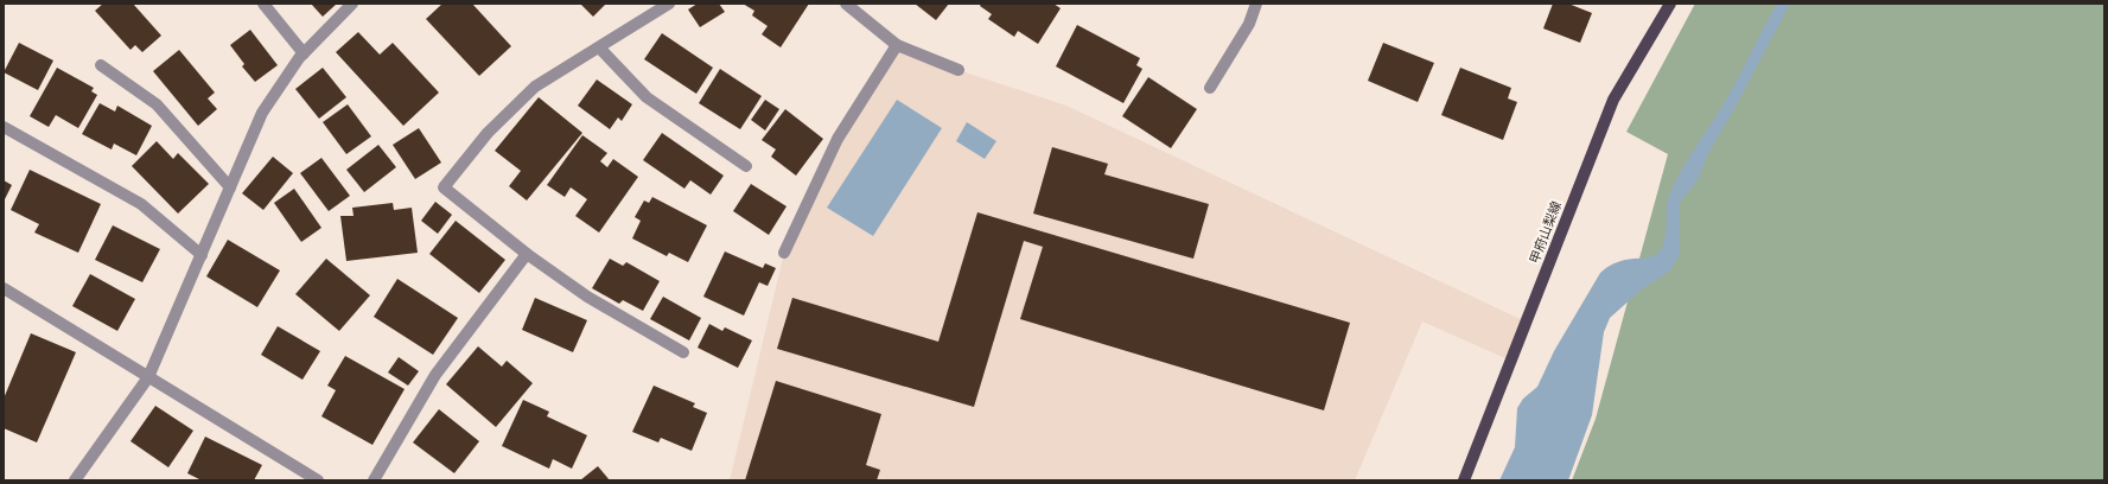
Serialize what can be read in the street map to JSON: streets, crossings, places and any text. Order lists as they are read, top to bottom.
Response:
{
  "streets": {
    "main road": ["甲府山梨線"]
  }
}
